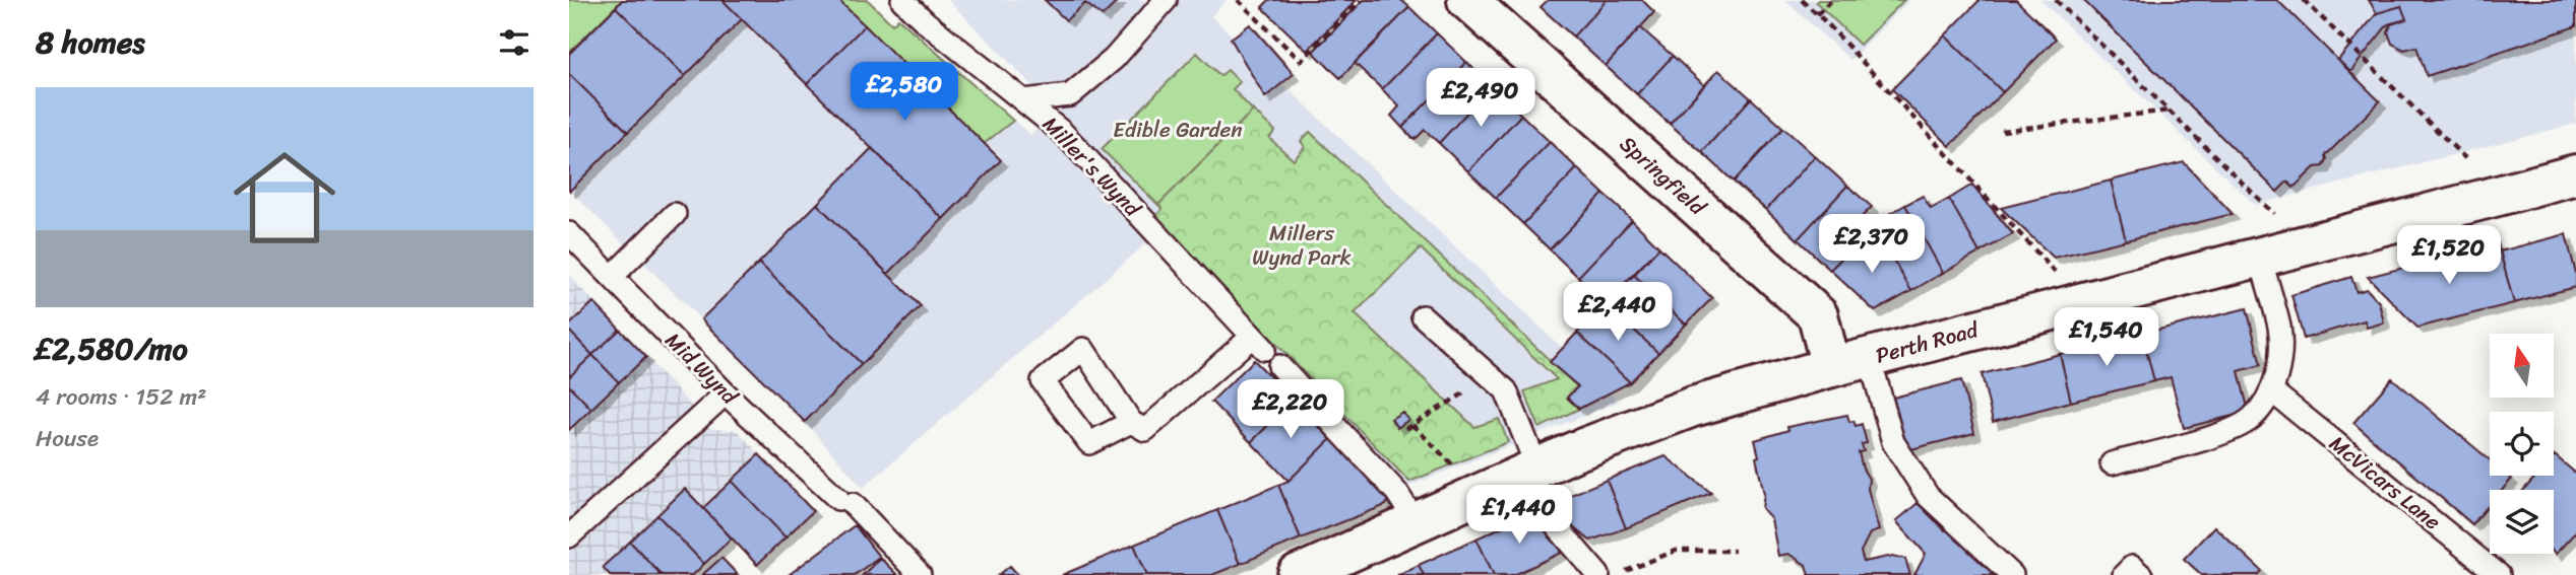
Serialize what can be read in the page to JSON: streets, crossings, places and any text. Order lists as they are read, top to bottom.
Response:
{
  "streets": {
    "street": ["Springfield", "Perth Road"],
    "lane": ["Miller's Wynd", "Mid Wynd", "McVicars Lane"]
  },
  "crossings": [
    ["Springfield", "Perth Road"]
  ],
  "parks": ["Edible Garden", "Millers Wynd Park"],
  "north": "top",
  "page": {
    "heading": "8 homes",
    "price": [
      "£2,580",
      "£2,490",
      "£2,370",
      "£1,520",
      "£2,440",
      "£1,540",
      "£2,220",
      "£1,440"
    ],
    "list": [
      {
        "name": "£2,580/mo",
        "note": "4 rooms · 152 m² · House"
      }
    ]
  }
}
